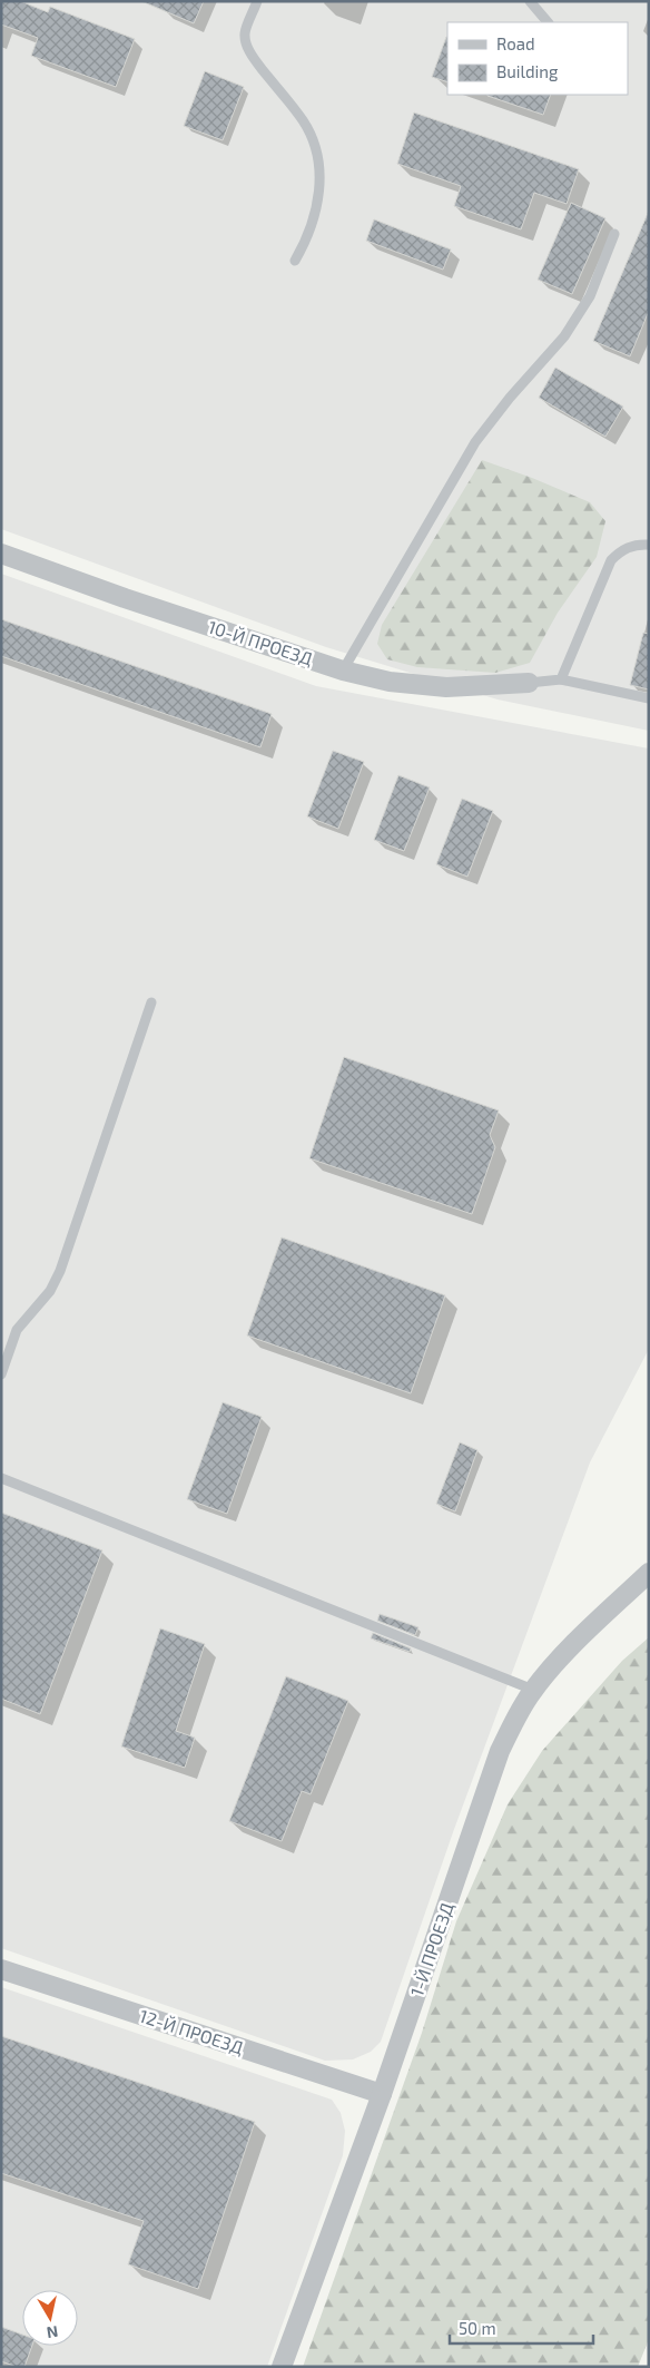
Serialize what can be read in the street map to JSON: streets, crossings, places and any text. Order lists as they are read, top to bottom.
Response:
{
  "streets": {
    "street": ["10-Й ПРОЕЗД", "1-Й ПРОЕЗД", "12-Й ПРОЕЗД"]
  },
  "crossings": [
    ["1-Й ПРОЕЗД", "12-Й ПРОЕЗД"]
  ],
  "legend": ["Road", "Building"],
  "scale_bar": "50 m",
  "north": "bottom"
}
